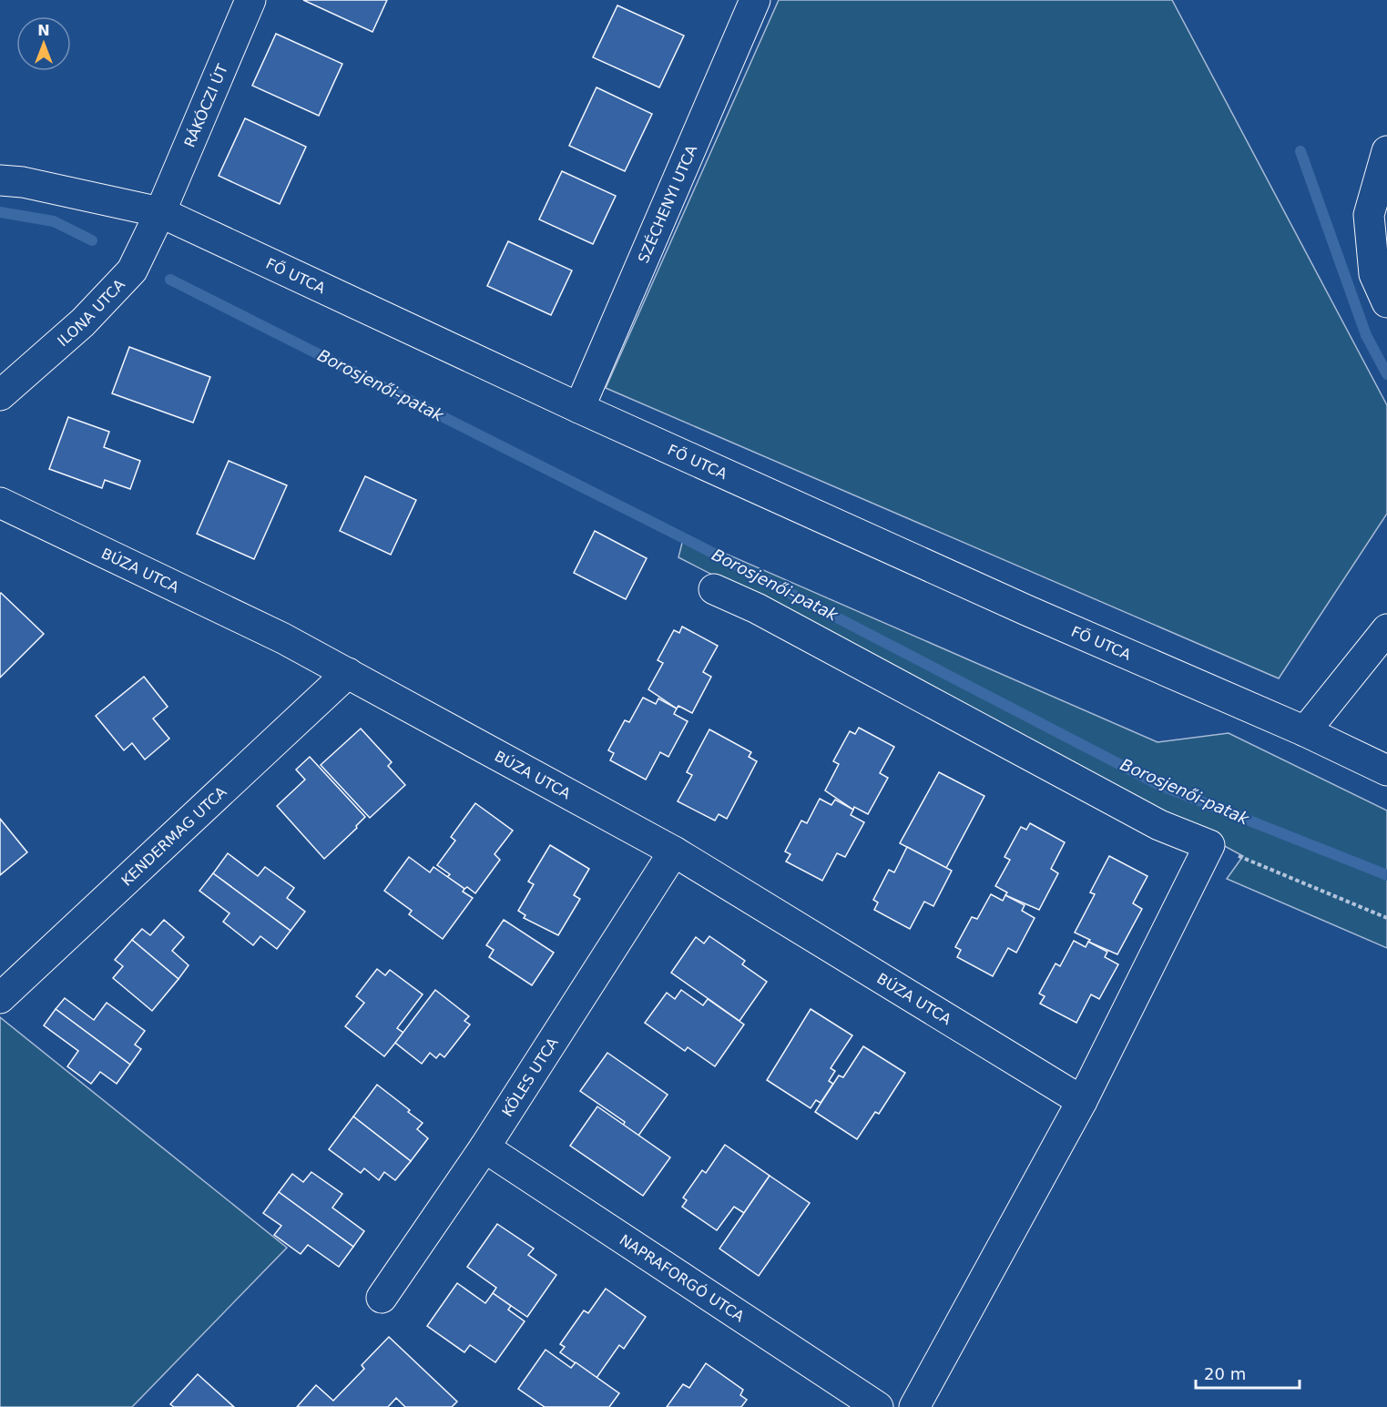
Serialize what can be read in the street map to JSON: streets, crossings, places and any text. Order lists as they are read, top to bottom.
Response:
{
  "streets": {
    "street": [
      "RÁKÓCZI ÚT",
      "SZÉCHENYI UTCA",
      "FŐ UTCA",
      "ILONA UTCA",
      "BÚZA UTCA",
      "KENDERMAG UTCA",
      "KÖLES UTCA",
      "NAPRAFORGÓ UTCA"
    ]
  },
  "crossings": [
    ["RÁKÓCZI ÚT", "FŐ UTCA"],
    ["RÁKÓCZI ÚT", "ILONA UTCA"],
    ["SZÉCHENYI UTCA", "FŐ UTCA"],
    ["FŐ UTCA", "ILONA UTCA"],
    ["BÚZA UTCA", "KENDERMAG UTCA"],
    ["BÚZA UTCA", "KÖLES UTCA"],
    ["KÖLES UTCA", "NAPRAFORGÓ UTCA"]
  ],
  "water": ["Borosjenői-patak"],
  "scale_bar": "20 m",
  "north": "top"
}
